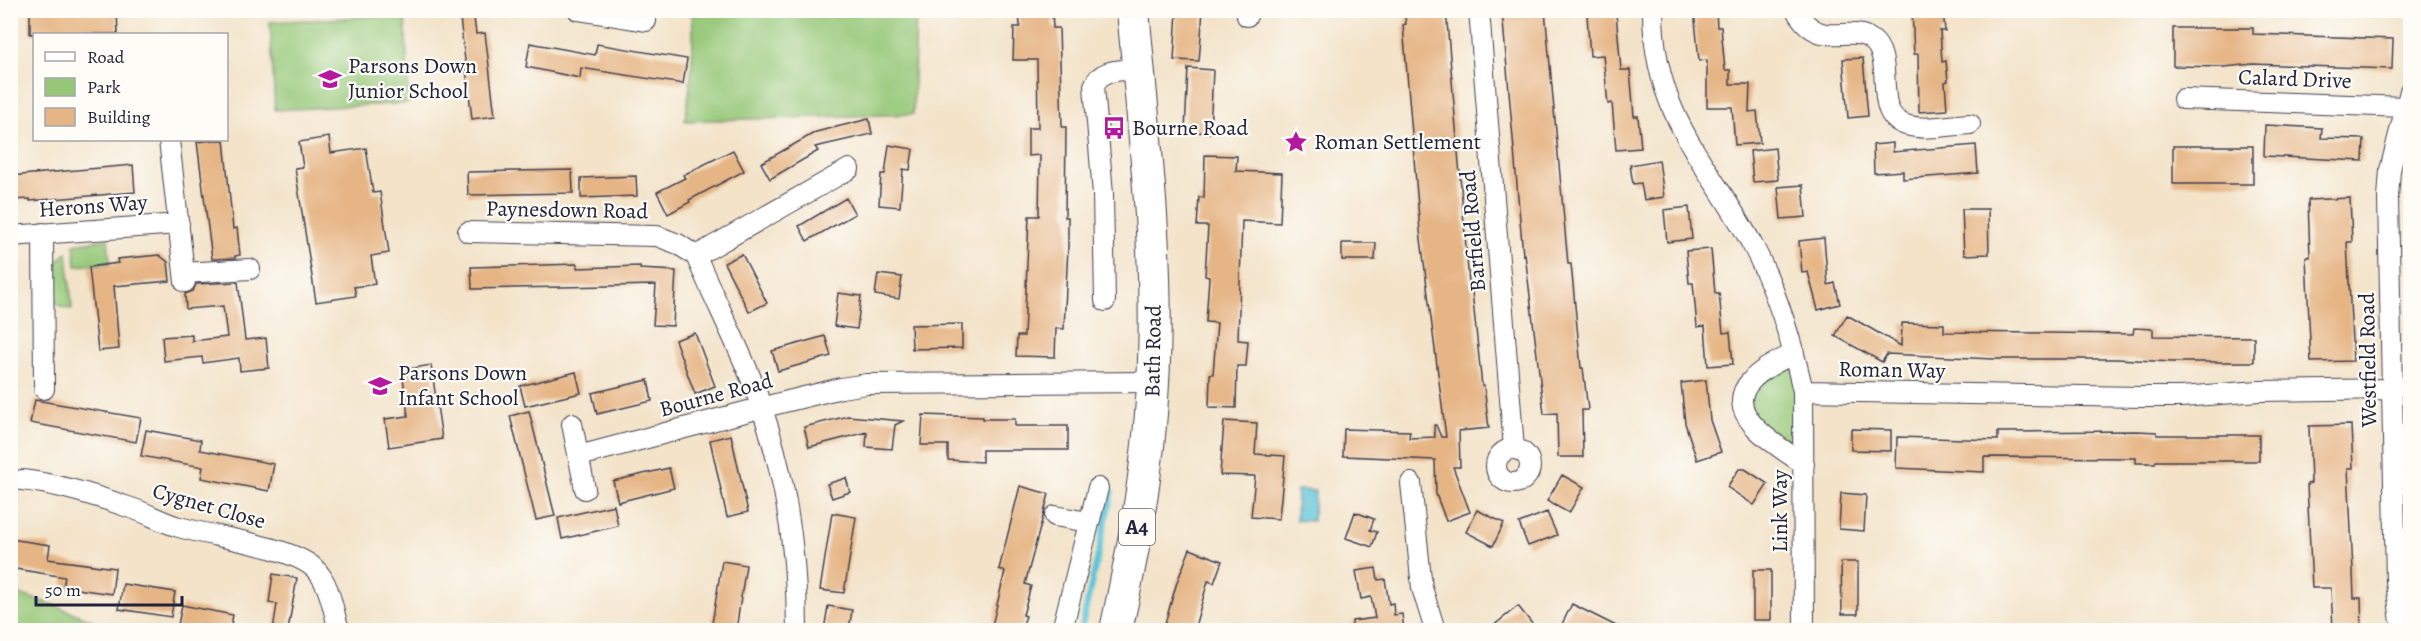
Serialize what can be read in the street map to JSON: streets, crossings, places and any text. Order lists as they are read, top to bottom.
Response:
{
  "streets": {
    "main road": ["Bath Road", "A4"],
    "street": [
      "Calard Drive",
      "Herons Way",
      "Paynesdown Road",
      "Barfield Road",
      "Westfield Road",
      "Roman Way",
      "Bourne Road",
      "Cygnet Close",
      "Link Way"
    ]
  },
  "crossings": [
    ["Calard Drive", "Westfield Road"],
    ["Bath Road", "Bourne Road"],
    ["Westfield Road", "Roman Way"],
    ["Roman Way", "Link Way"]
  ],
  "places": {
    "school or university": ["Parsons Down Junior School", "Parsons Down Infant School"],
    "bus stop": ["Bourne Road"],
    "place": ["Roman Settlement"]
  },
  "legend": ["Road", "Park", "Building"],
  "scale_bar": "50 m"
}
